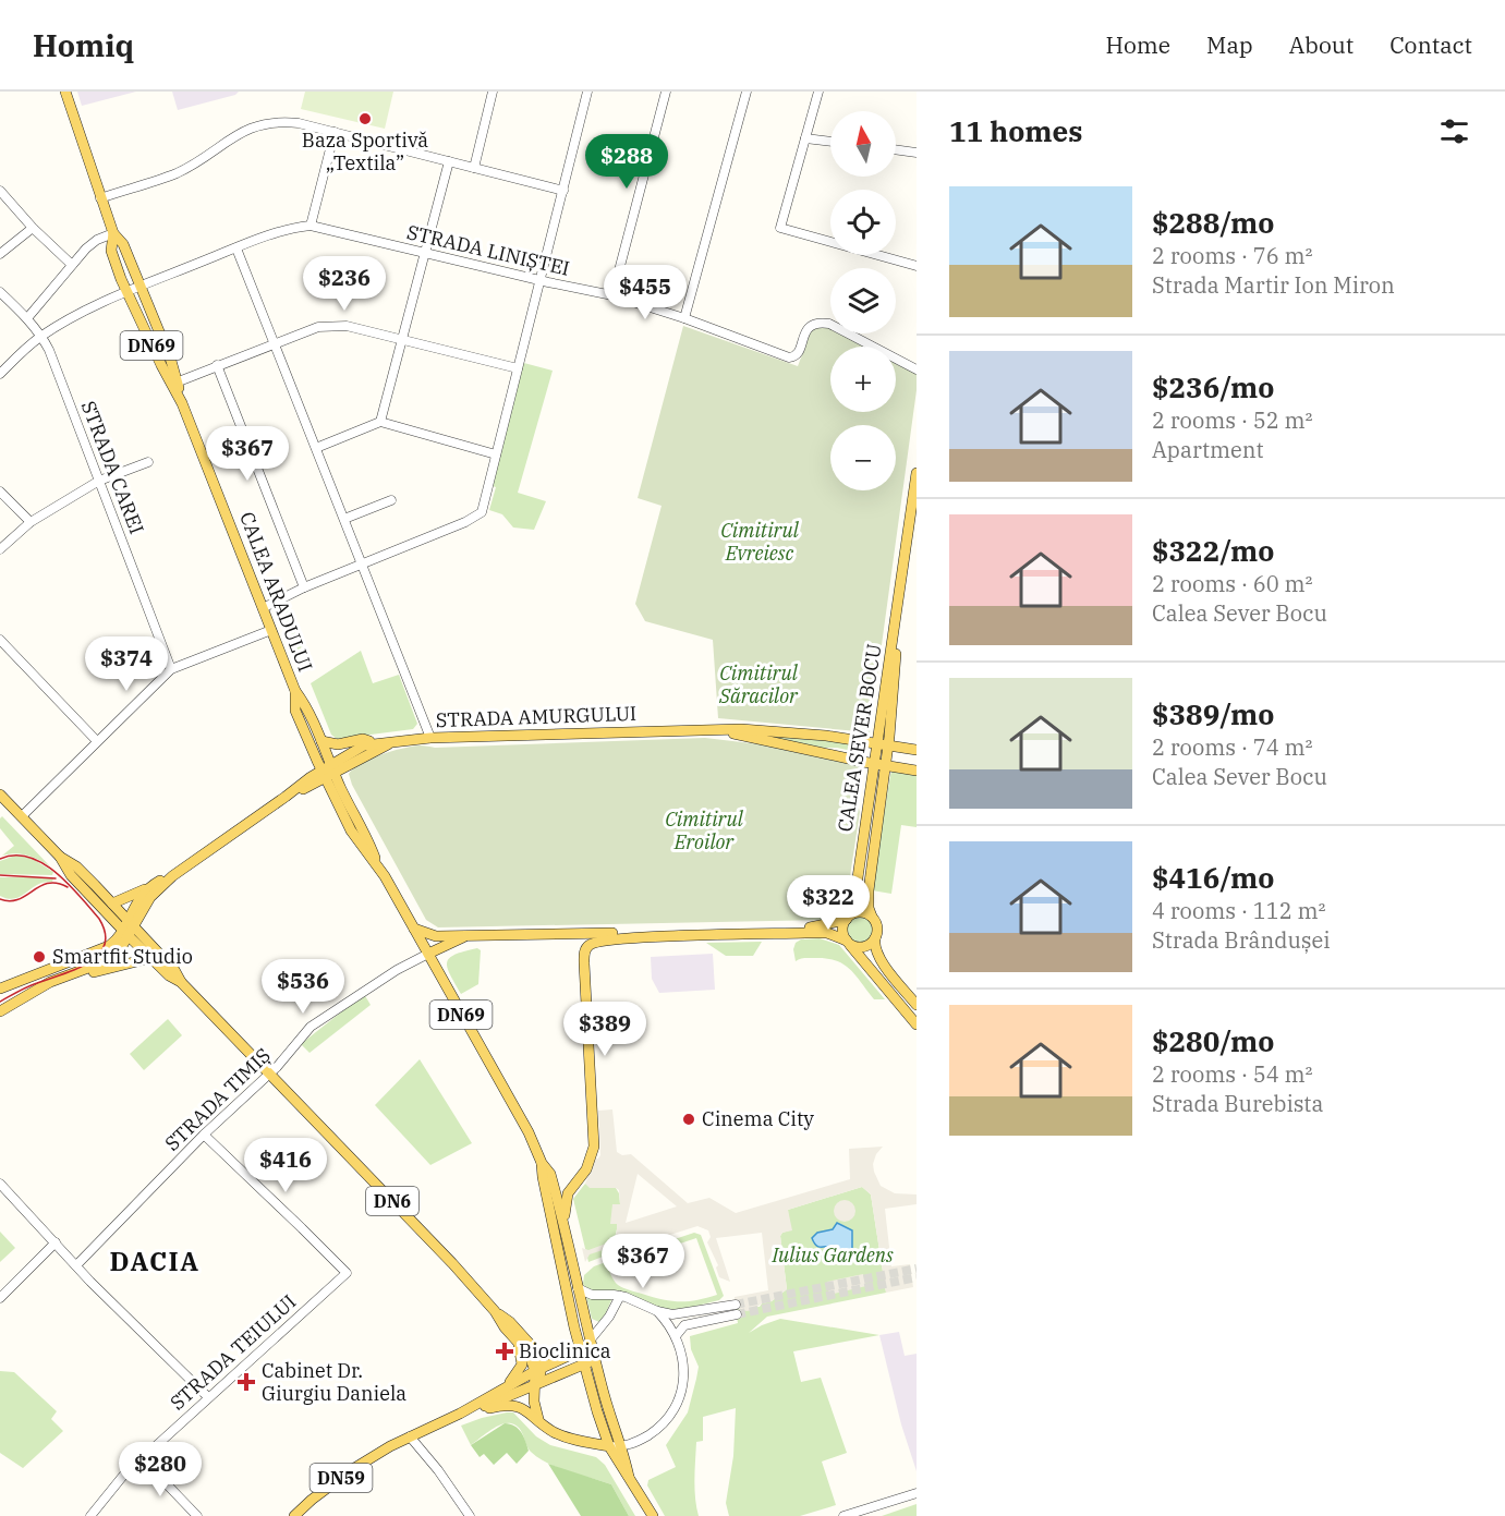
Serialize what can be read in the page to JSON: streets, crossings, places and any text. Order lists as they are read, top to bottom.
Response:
{
  "streets": {
    "main road": [
      "DN69",
      "CALEA ARADULUI",
      "STRADA AMURGULUI",
      "CALEA SEVER BOCU",
      "DN6",
      "DN59"
    ],
    "street": [
      "STRADA LINIȘTEI",
      "STRADA CAREI",
      "STRADA TIMIȘ",
      "STRADA TEIULUI"
    ]
  },
  "crossings": [
    ["STRADA LINIȘTEI", "STRADA CAREI"],
    ["STRADA LINIȘTEI", "CALEA ARADULUI"],
    ["CALEA ARADULUI", "STRADA AMURGULUI"],
    ["CALEA ARADULUI", "STRADA TIMIȘ"],
    ["STRADA AMURGULUI", "CALEA SEVER BOCU"],
    ["STRADA TIMIȘ", "DN6"],
    ["STRADA TIMIȘ", "STRADA TEIULUI"],
    ["DN6", "DN59"]
  ],
  "districts": ["DACIA"],
  "parks": [
    "Cimitirul Evreiesc",
    "Cimitirul Săracilor",
    "Cimitirul Eroilor",
    "Iulius Gardens"
  ],
  "places": {
    "other": ["Baza Sportivă „Textila”", "Smartfit Studio", "Cinema City"],
    "health": ["Bioclinica", "Cabinet Dr. Giurgiu Daniela"]
  },
  "north": "top",
  "page": {
    "header": "Homiq",
    "nav": [
      "Home",
      "Map",
      "About",
      "Contact"
    ],
    "heading": "11 homes",
    "map_buttons": ["+", "−"],
    "price": [
      "$288",
      "$236",
      "$455",
      "$367",
      "$374",
      "$322",
      "$536",
      "$389",
      "$416",
      "$367",
      "$280"
    ],
    "list": [
      {
        "name": "$288/mo",
        "note": "2 rooms · 76 m² · Strada Martir Ion Miron"
      },
      {
        "name": "$236/mo",
        "note": "2 rooms · 52 m² · Apartment"
      },
      {
        "name": "$322/mo",
        "note": "2 rooms · 60 m² · Calea Sever Bocu"
      },
      {
        "name": "$389/mo",
        "note": "2 rooms · 74 m² · Calea Sever Bocu"
      },
      {
        "name": "$416/mo",
        "note": "4 rooms · 112 m² · Strada Brândușei"
      },
      {
        "name": "$280/mo",
        "note": "2 rooms · 54 m² · Strada Burebista"
      }
    ]
  }
}
